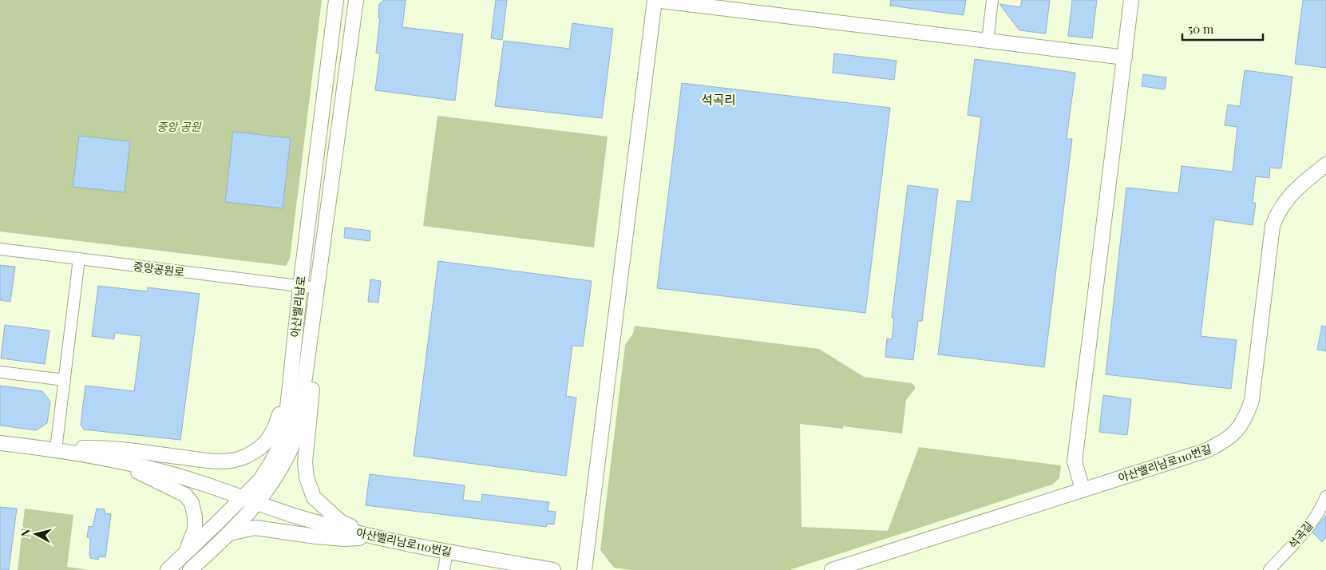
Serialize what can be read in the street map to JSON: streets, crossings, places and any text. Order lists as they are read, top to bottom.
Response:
{
  "streets": {
    "street": [
      "중앙공원로",
      "아산밸리남로",
      "아산밸리남로110번길",
      "석곡길"
    ]
  },
  "crossings": [
    ["중앙공원로", "아산밸리남로"],
    ["아산밸리남로", "아산밸리남로110번길"]
  ],
  "districts": ["석곡리"],
  "parks": ["중앙 공원"],
  "scale_bar": "50 m",
  "north": "left"
}
